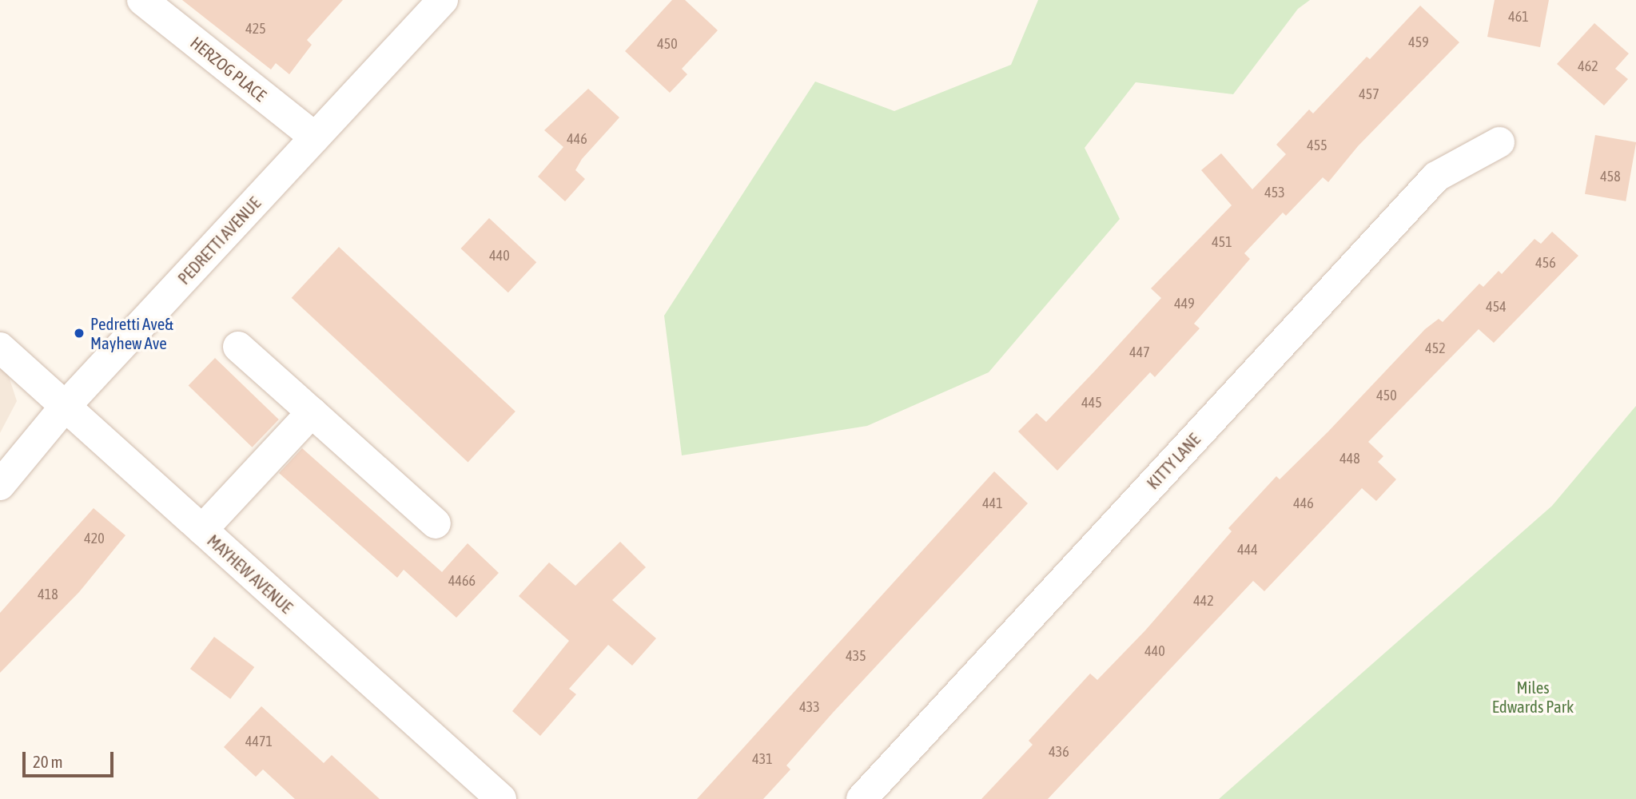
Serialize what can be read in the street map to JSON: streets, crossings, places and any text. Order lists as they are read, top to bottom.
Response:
{
  "streets": {
    "street": [
      "HERZOG PLACE",
      "PEDRETTI AVENUE",
      "KITTY LANE",
      "MAYHEW AVENUE"
    ]
  },
  "crossings": [
    ["HERZOG PLACE", "PEDRETTI AVENUE"],
    ["PEDRETTI AVENUE", "MAYHEW AVENUE"]
  ],
  "parks": ["Miles Edwards Park"],
  "places": ["Pedretti Ave& Mayhew Ave"],
  "house_numbers": [
    "461",
    "425",
    "459",
    "450",
    "462",
    "457",
    "446",
    "455",
    "458",
    "453",
    "451",
    "440",
    "456",
    "449",
    "454",
    "452",
    "447",
    "450",
    "445",
    "448",
    "441",
    "446",
    "420",
    "444",
    "4466",
    "418",
    "442",
    "440",
    "435",
    "433",
    "4471",
    "436",
    "431"
  ],
  "scale_bar": "20 m"
}
